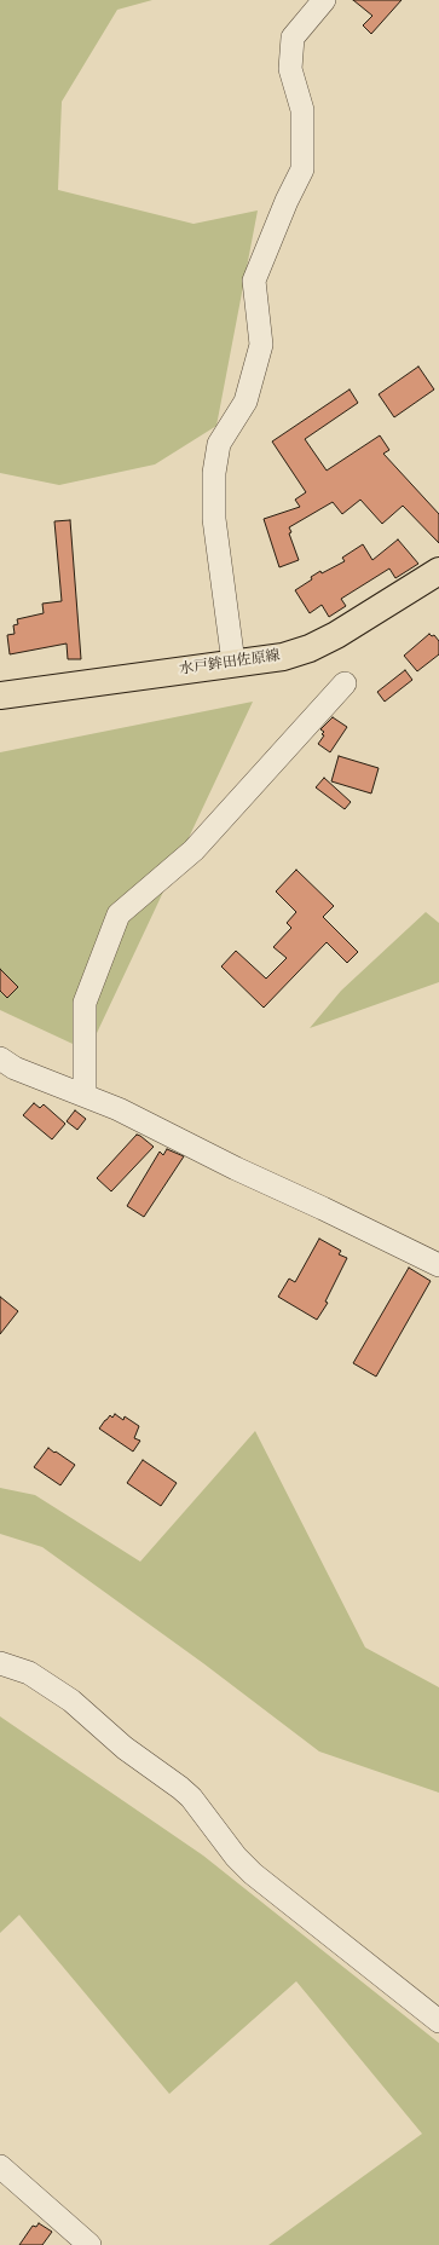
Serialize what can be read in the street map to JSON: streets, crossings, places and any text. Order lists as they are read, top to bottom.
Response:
{
  "streets": {
    "main road": ["水戸鉾田佐原線"]
  }
}
